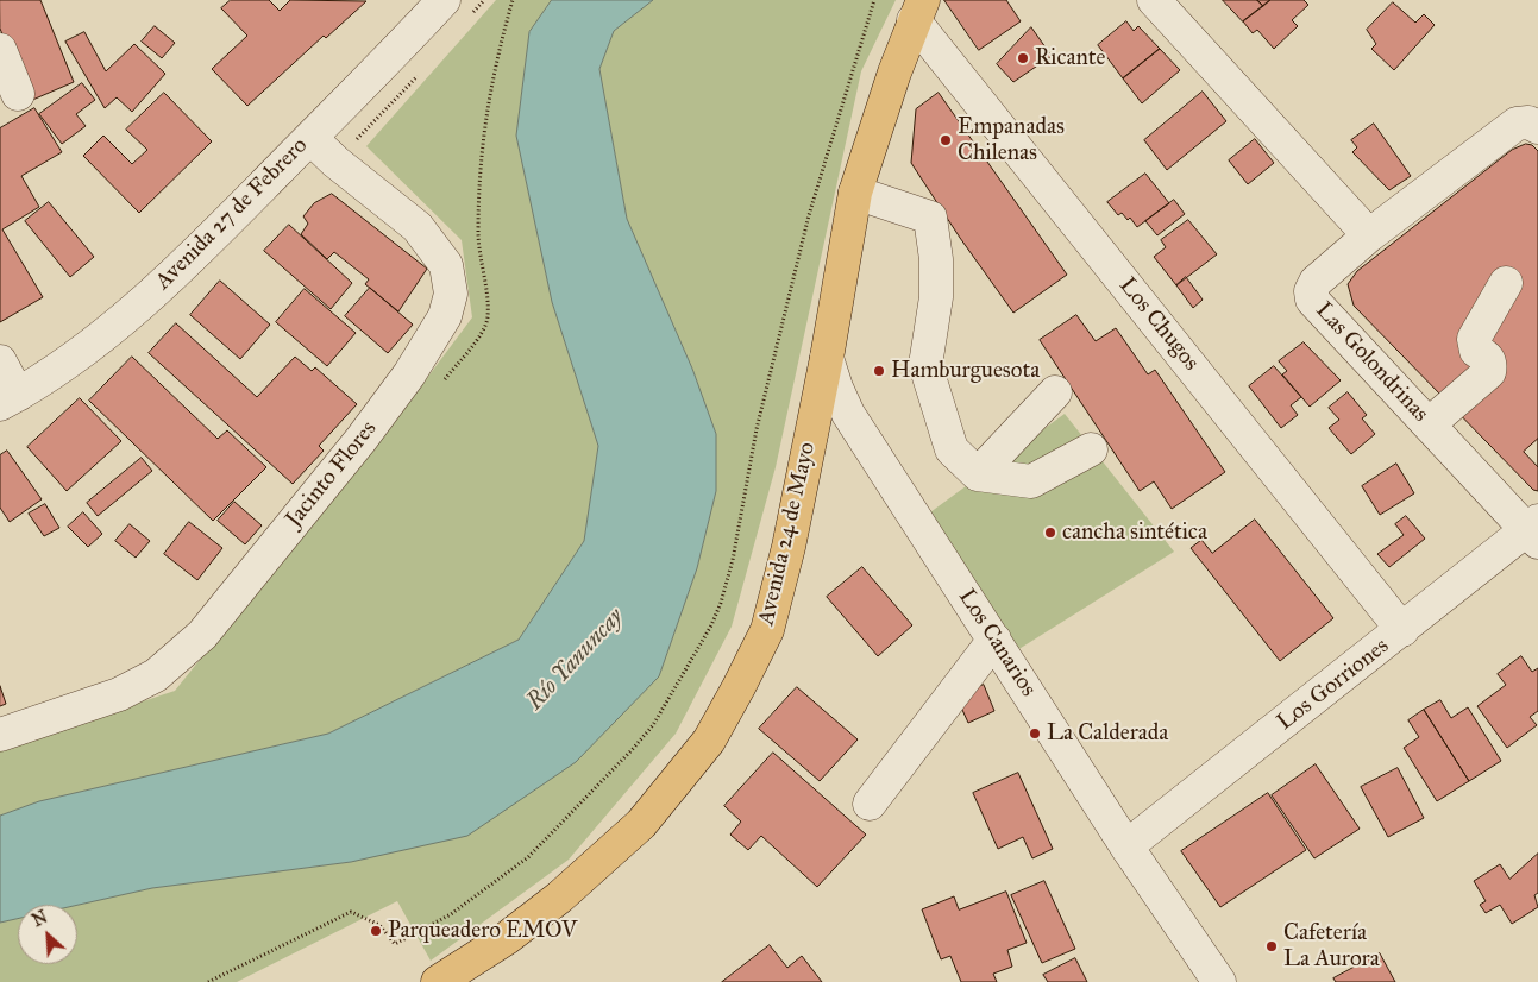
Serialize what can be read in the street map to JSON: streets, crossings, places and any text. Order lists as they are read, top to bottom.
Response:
{
  "streets": {
    "main road": ["Avenida 24 de Mayo"],
    "street": [
      "Avenida 27 de Febrero",
      "Los Chugos",
      "Las Golondrinas",
      "Jacinto Flores",
      "Los Canarios",
      "Los Gorriones"
    ]
  },
  "crossings": [
    ["Avenida 27 de Febrero", "Jacinto Flores"],
    ["Los Chugos", "Avenida 24 de Mayo"],
    ["Los Chugos", "Los Gorriones"],
    ["Las Golondrinas", "Los Gorriones"],
    ["Avenida 24 de Mayo", "Los Canarios"],
    ["Los Canarios", "Los Gorriones"]
  ],
  "water": ["Río Yanuncay"],
  "places": [
    "Ricante",
    "Empanadas Chilenas",
    "Hamburguesota",
    "cancha sintética",
    "La Calderada",
    "Parqueadero EMOV",
    "Cafetería La Aurora"
  ],
  "north": "top left"
}
